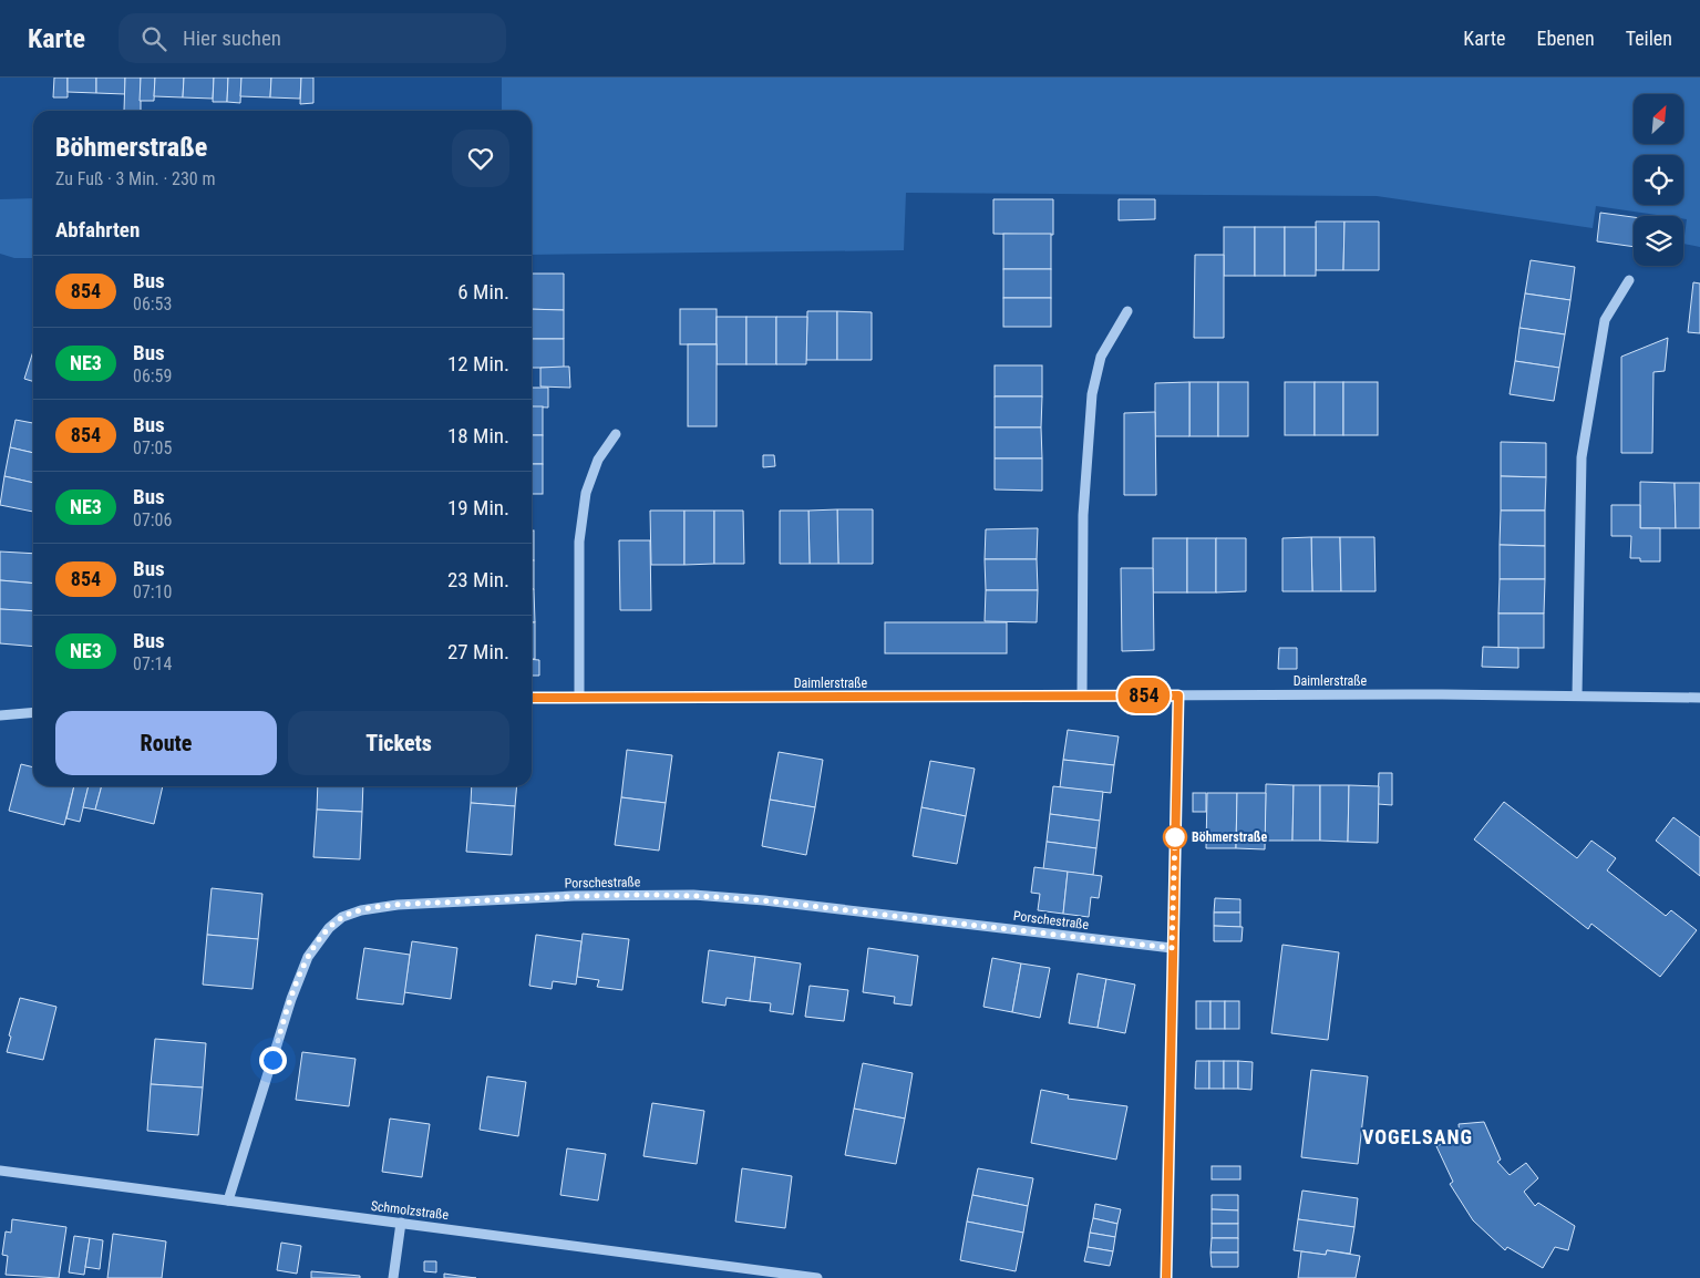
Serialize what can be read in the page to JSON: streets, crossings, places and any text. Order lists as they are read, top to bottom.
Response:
{
  "streets": {
    "street": ["Daimlerstraße", "Porschestraße", "Schmolzstraße"]
  },
  "crossings": [
    ["Porschestraße", "Schmolzstraße"]
  ],
  "districts": ["VOGELSANG"],
  "places": ["Böhmerstraße"],
  "lines": ["bus line 854"],
  "north": "top right",
  "page": {
    "header": "Karte",
    "search": "Hier suchen",
    "nav": ["Karte", "Ebenen", "Teilen"],
    "on_map": "854",
    "heading": [
      ["Böhmerstraße", "Zu Fuß · 3 Min. · 230 m"],
      "Abfahrten"
    ],
    "list": [
      {
        "mark": "854",
        "name": "Bus",
        "note": "06:53",
        "value": "6 Min."
      },
      {
        "mark": "NE3",
        "name": "Bus",
        "note": "06:59",
        "value": "12 Min."
      },
      {
        "mark": "854",
        "name": "Bus",
        "note": "07:05",
        "value": "18 Min."
      },
      {
        "mark": "NE3",
        "name": "Bus",
        "note": "07:06",
        "value": "19 Min."
      },
      {
        "mark": "854",
        "name": "Bus",
        "note": "07:10",
        "value": "23 Min."
      },
      {
        "mark": "NE3",
        "name": "Bus",
        "note": "07:14",
        "value": "27 Min."
      }
    ],
    "buttons": ["Route", "Tickets"]
  }
}
